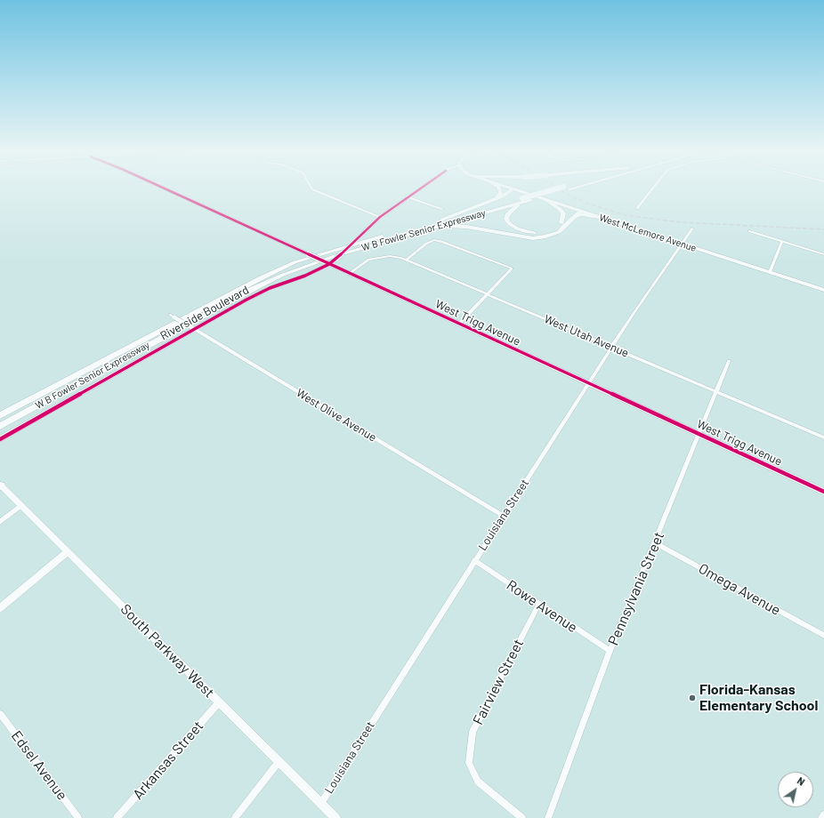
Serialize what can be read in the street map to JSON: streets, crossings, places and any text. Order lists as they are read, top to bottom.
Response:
{
  "streets": {
    "highway": ["W B Fowler Senior Expressway"],
    "street": [
      "West McLemore Avenue",
      "Riverside Boulevard",
      "West Trigg Avenue",
      "West Utah Avenue",
      "West Olive Avenue",
      "Louisiana Street",
      "Pennsylvania Street",
      "Omega Avenue",
      "Rowe Avenue",
      "South Parkway West",
      "Fairview Street",
      "Arkansas Street",
      "Edsel Avenue"
    ]
  },
  "crossings": [
    ["West McLemore Avenue", "Louisiana Street"],
    ["Riverside Boulevard", "West Trigg Avenue"],
    ["Riverside Boulevard", "West Olive Avenue"],
    ["West Trigg Avenue", "West Utah Avenue"],
    ["West Trigg Avenue", "Louisiana Street"],
    ["West Trigg Avenue", "Pennsylvania Street"],
    ["West Utah Avenue", "Louisiana Street"],
    ["West Utah Avenue", "Pennsylvania Street"],
    ["West Olive Avenue", "Louisiana Street"],
    ["Louisiana Street", "Rowe Avenue"],
    ["Louisiana Street", "South Parkway West"],
    ["Pennsylvania Street", "Omega Avenue"],
    ["Pennsylvania Street", "Rowe Avenue"],
    ["Rowe Avenue", "Fairview Street"],
    ["South Parkway West", "Arkansas Street"]
  ],
  "places": ["Florida-Kansas Elementary School"],
  "north": "top right"
}
